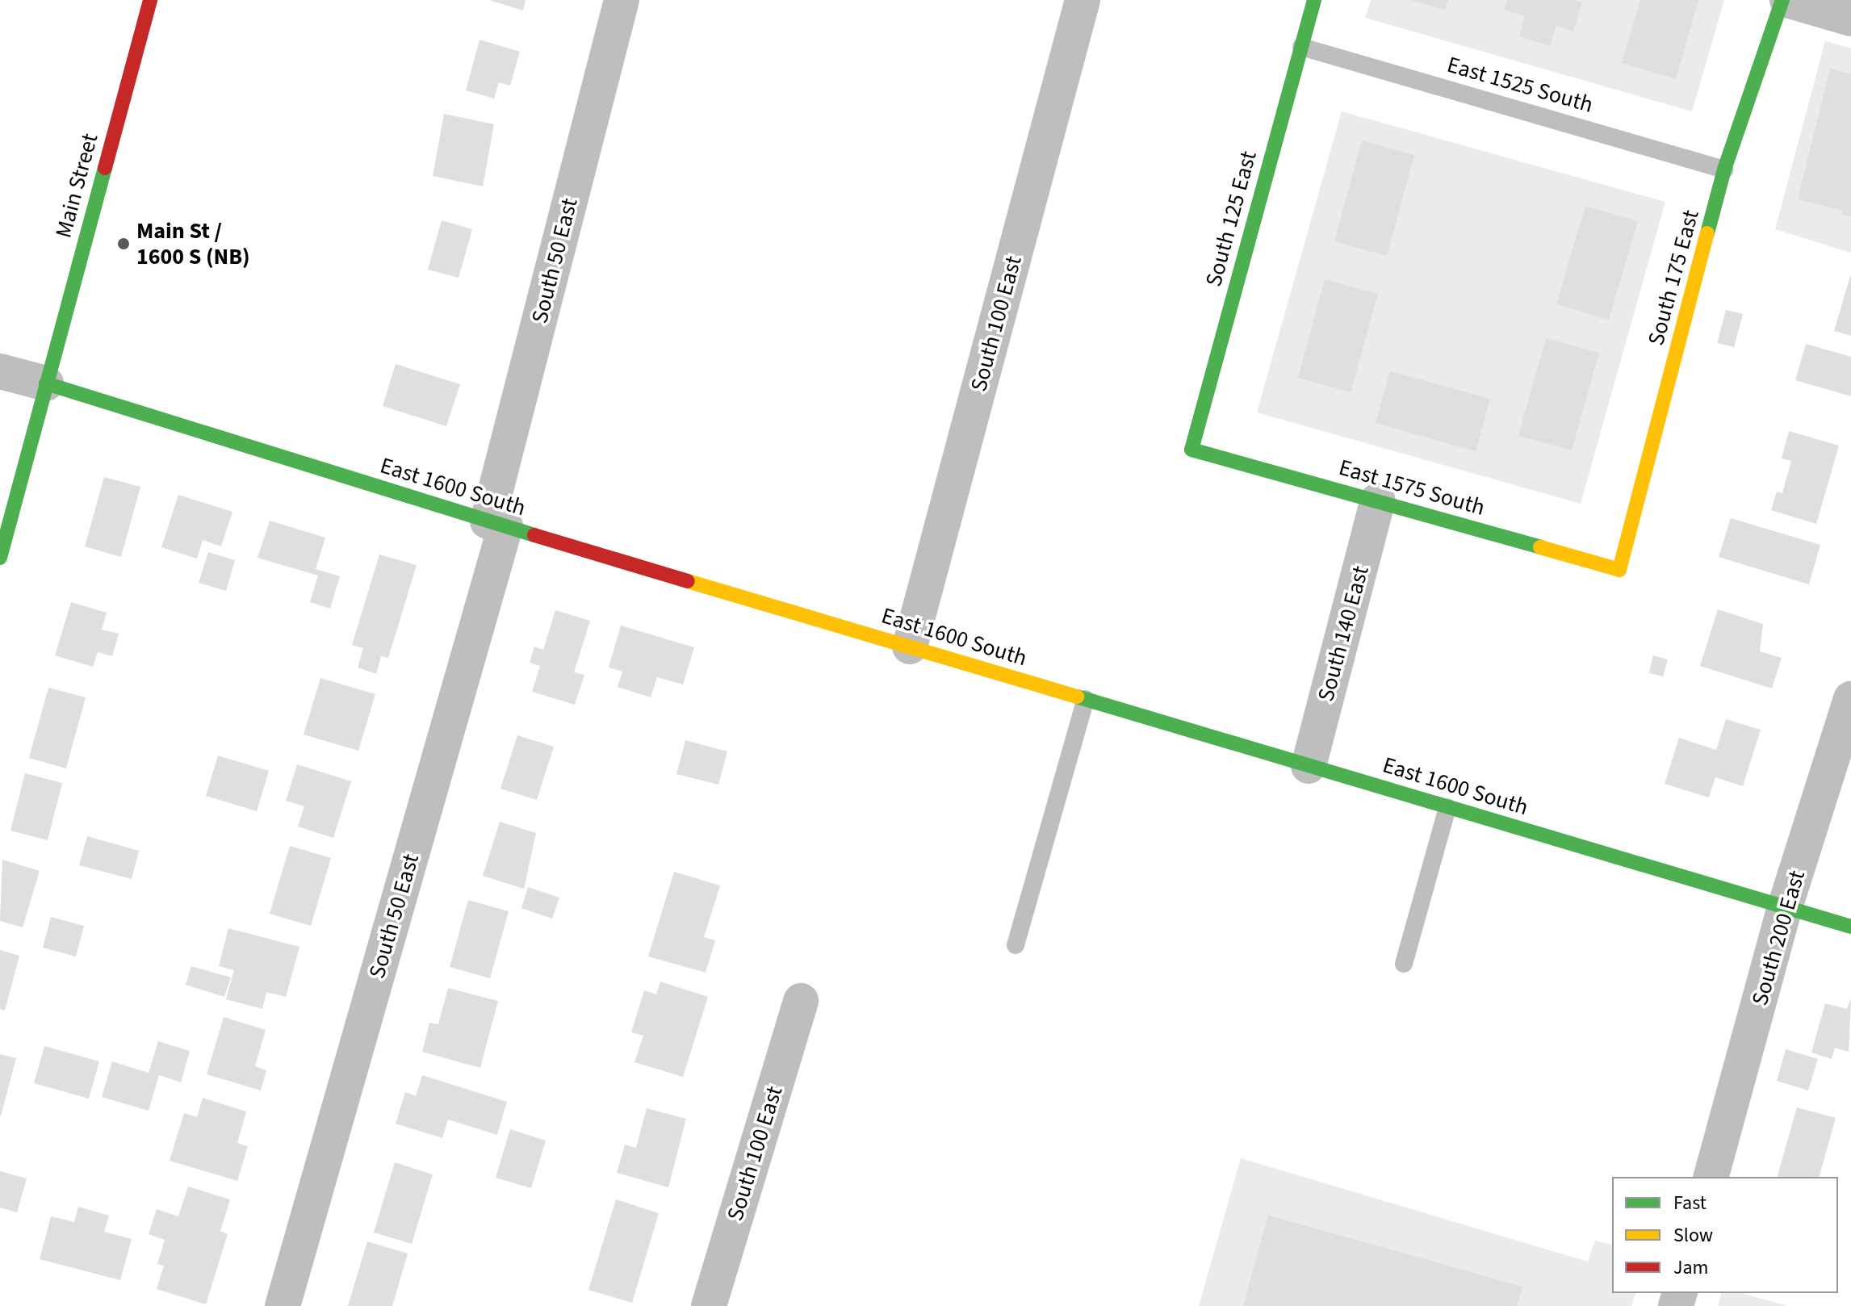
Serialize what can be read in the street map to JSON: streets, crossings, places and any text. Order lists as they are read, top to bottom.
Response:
{
  "streets": {
    "street": [
      "Main Street",
      "South 125 East",
      "South 50 East",
      "South 175 East",
      "South 100 East",
      "East 1600 South",
      "East 1575 South",
      "South 140 East",
      "South 200 East"
    ],
    "lane": ["East 1525 South"]
  },
  "crossings": [
    ["East 1525 South", "South 125 East"],
    ["East 1525 South", "South 175 East"],
    ["Main Street", "East 1600 South"],
    ["South 125 East", "East 1575 South"],
    ["South 50 East", "East 1600 South"],
    ["South 175 East", "East 1575 South"],
    ["South 100 East", "East 1600 South"],
    ["East 1600 South", "South 140 East"],
    ["East 1600 South", "South 200 East"],
    ["East 1575 South", "South 140 East"]
  ],
  "places": ["Main St / 1600 S (NB)"],
  "legend": ["Fast", "Slow", "Jam"]
}
